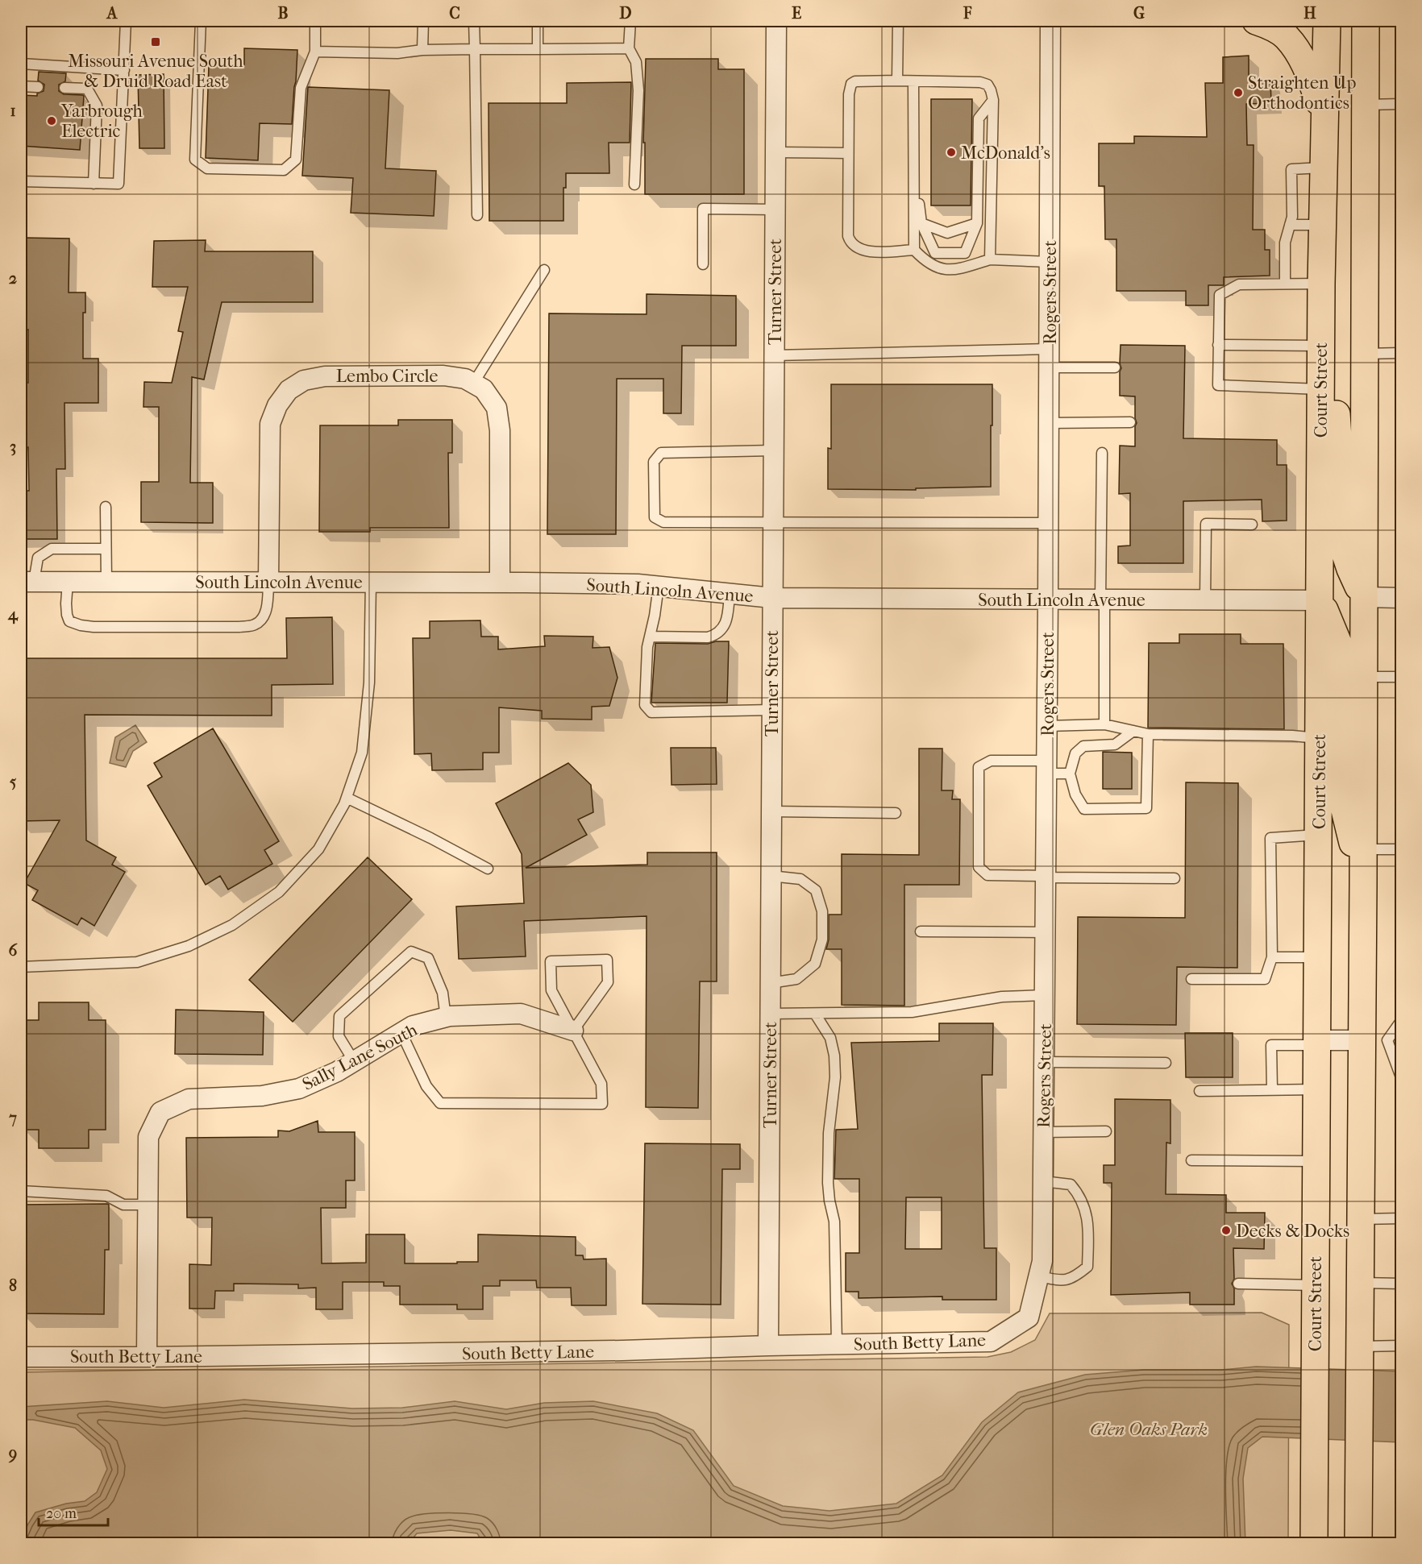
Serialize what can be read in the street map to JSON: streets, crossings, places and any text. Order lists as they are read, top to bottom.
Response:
{
  "streets": {
    "main road": ["Court Street"],
    "street": [
      "Turner Street",
      "Rogers Street",
      "Lembo Circle",
      "South Lincoln Avenue",
      "Sally Lane South",
      "South Betty Lane"
    ]
  },
  "crossings": [
    ["Turner Street", "South Lincoln Avenue"],
    ["Turner Street", "South Betty Lane"],
    ["Rogers Street", "South Lincoln Avenue"],
    ["Rogers Street", "South Betty Lane"],
    ["Lembo Circle", "South Lincoln Avenue"],
    ["Court Street", "South Lincoln Avenue"],
    ["Sally Lane South", "South Betty Lane"]
  ],
  "parks": ["Glen Oaks Park"],
  "places": {
    "transit": ["Missouri Avenue South & Druid Road East"],
    "other": [
      "Straighten Up Orthodontics",
      "Yarbrough Electric",
      "McDonald's",
      "Decks & Docks"
    ]
  },
  "scale_bar": "20 m",
  "grid": {
    "columns": [
      "A",
      "B",
      "C",
      "D",
      "E",
      "F",
      "G",
      "H"
    ],
    "rows": [
      "1",
      "2",
      "3",
      "4",
      "5",
      "6",
      "7",
      "8",
      "9"
    ]
  }
}
